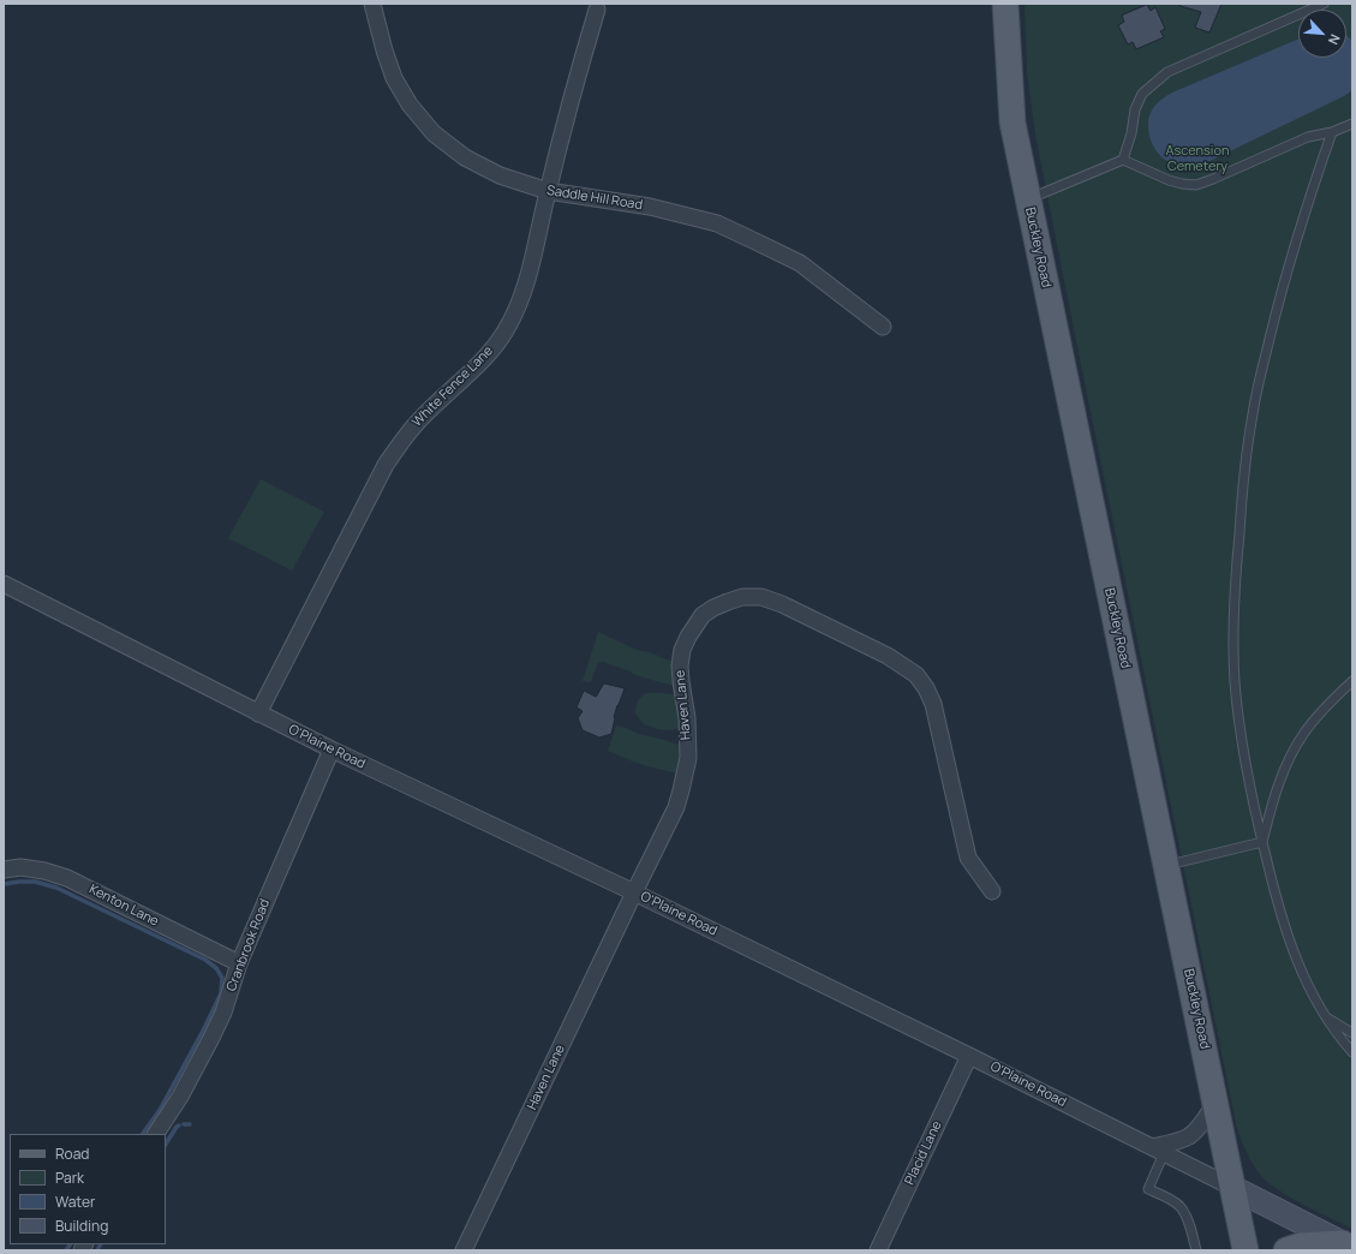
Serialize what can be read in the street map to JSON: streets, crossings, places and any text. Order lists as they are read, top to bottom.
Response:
{
  "streets": {
    "main road": ["Buckley Road", "O'Plaine Road"],
    "street": [
      "Saddle Hill Road",
      "White Fence Lane",
      "Haven Lane",
      "Kenton Lane",
      "Cranbrook Road",
      "Placid Lane"
    ]
  },
  "crossings": [
    ["Saddle Hill Road", "White Fence Lane"],
    ["Buckley Road", "O'Plaine Road"],
    ["White Fence Lane", "O'Plaine Road"],
    ["Haven Lane", "O'Plaine Road"],
    ["O'Plaine Road", "Cranbrook Road"],
    ["O'Plaine Road", "Placid Lane"],
    ["Kenton Lane", "Cranbrook Road"]
  ],
  "parks": ["Ascension Cemetery"],
  "legend": [
    "Road",
    "Park",
    "Water",
    "Building"
  ],
  "north": "bottom right"
}
